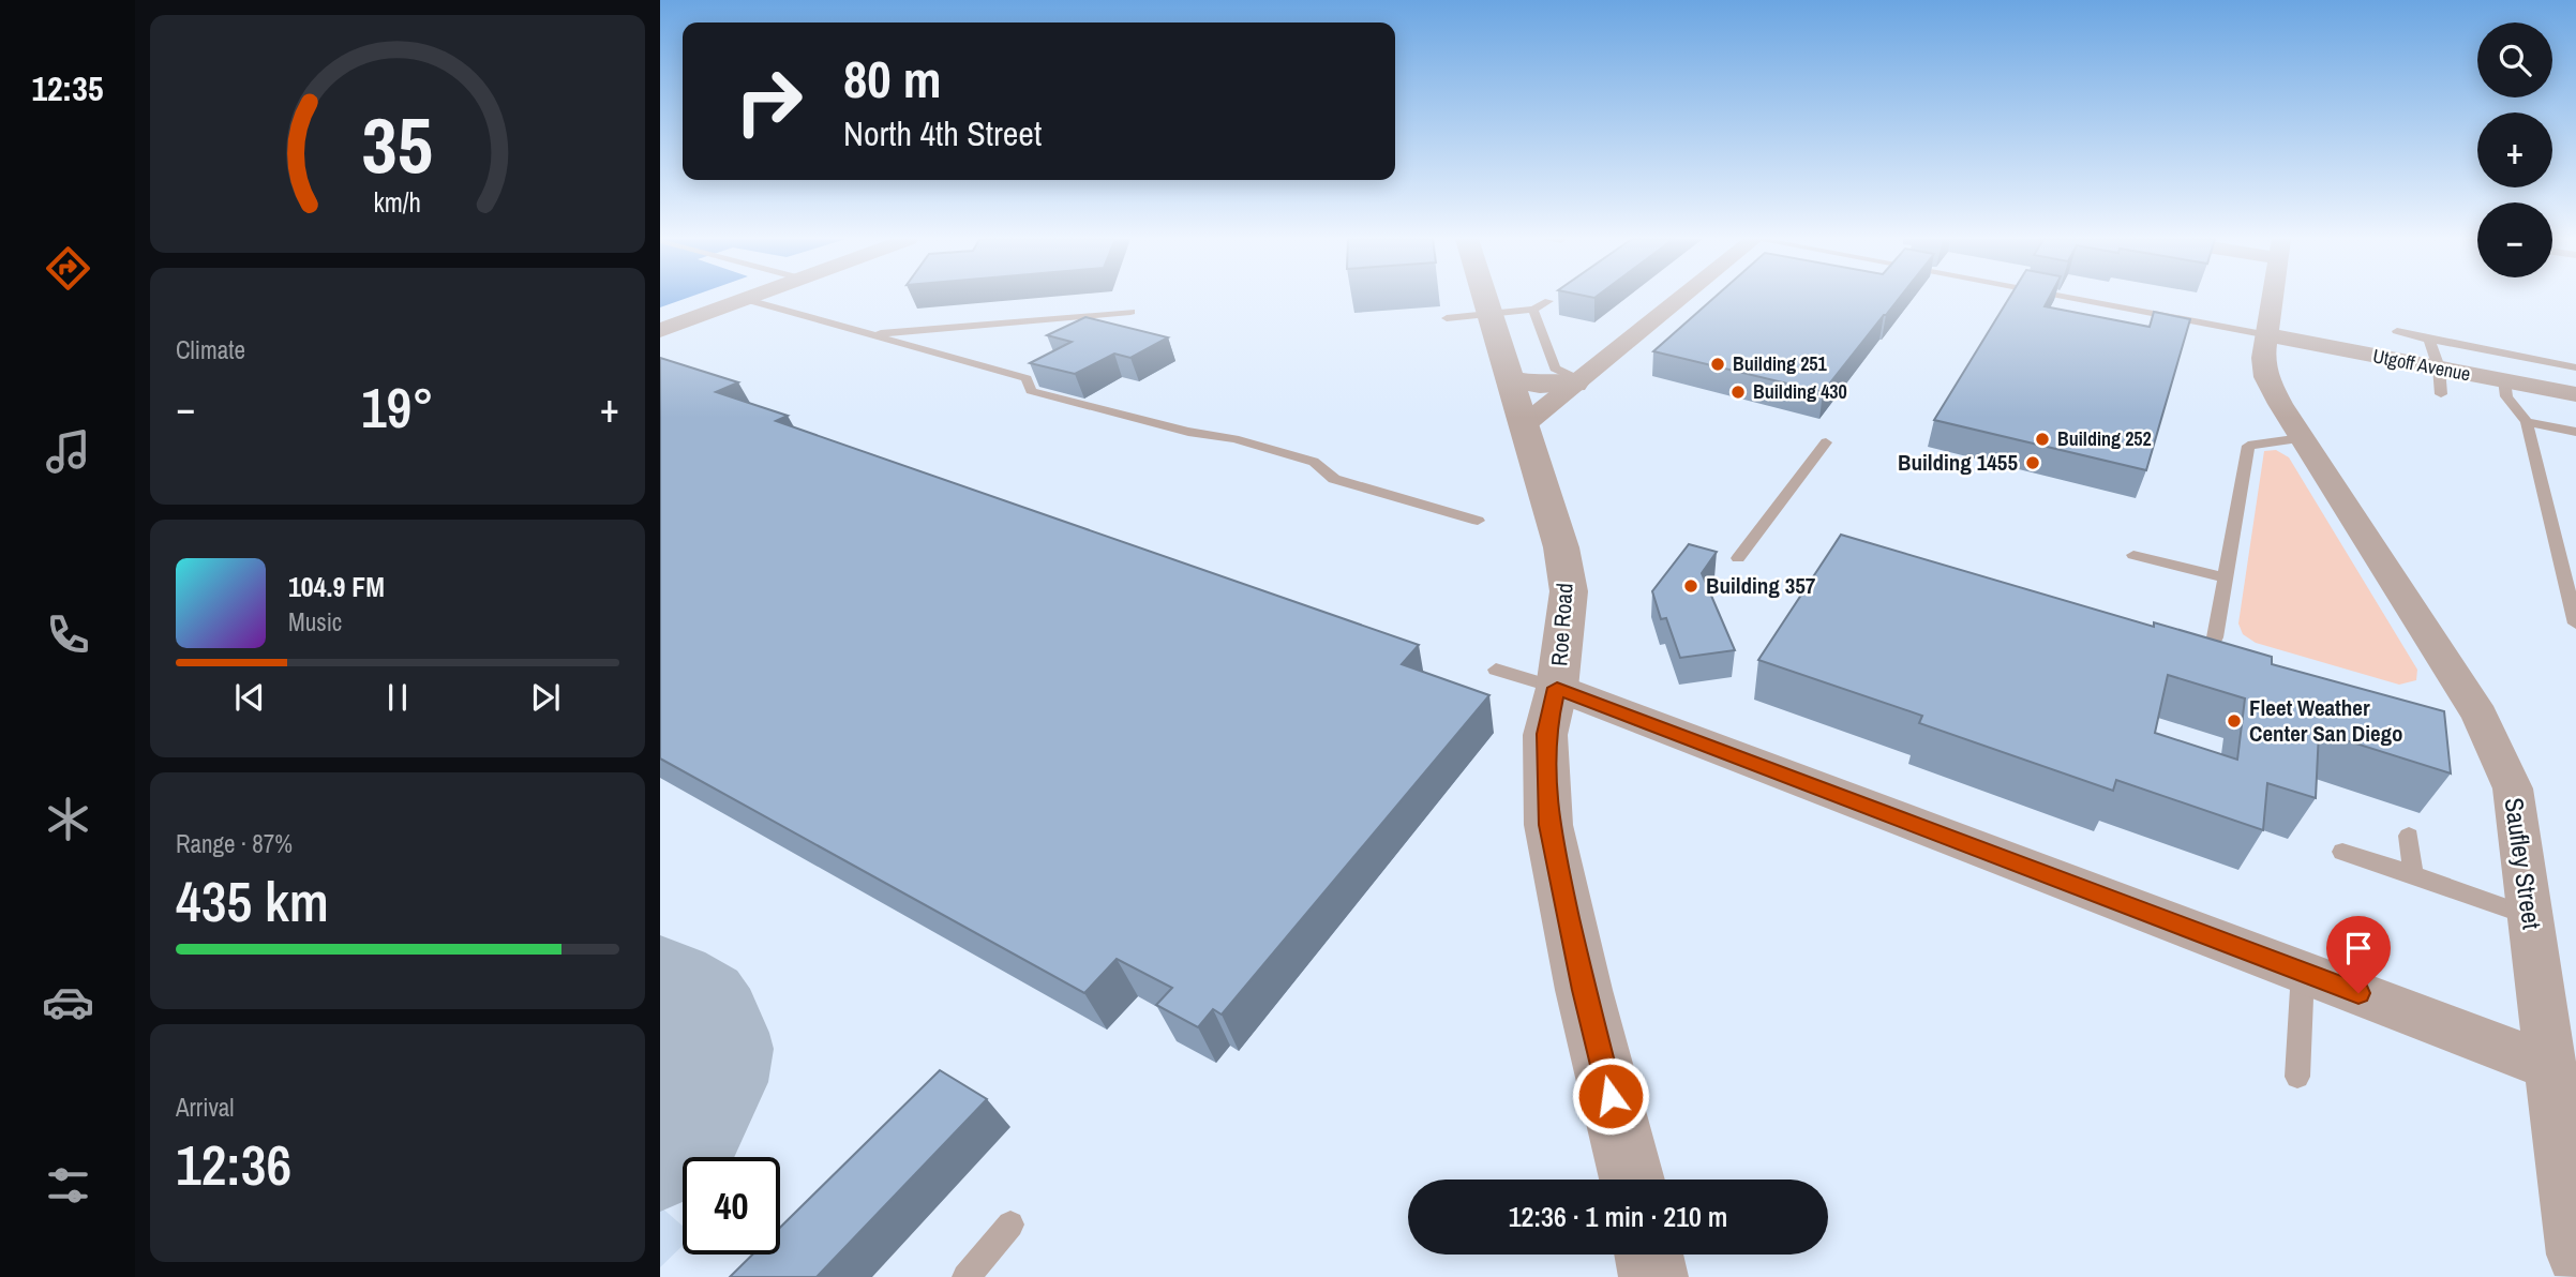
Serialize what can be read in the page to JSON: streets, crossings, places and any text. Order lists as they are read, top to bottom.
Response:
{
  "streets": {
    "street": ["Utgoff Avenue", "Roe Road", "Saufley Street"]
  },
  "crossings": [
    ["Utgoff Avenue", "Saufley Street"]
  ],
  "places": [
    "Building 251",
    "Building 430",
    "Building 252",
    "Building 1455",
    "Building 357",
    "Fleet Weather Center San Diego"
  ],
  "page": {
    "tabs": "12:35",
    "map_buttons": ["+", "−"],
    "turn": ["80 m", "North 4th Street"],
    "tile": [
      "Climate",
      ["Range · 87%", "435 km"],
      ["Arrival", "12:36"]
    ],
    "heat": ["−", "19°", "+"],
    "song": ["104.9 FM", "Music"],
    "limit": "40",
    "trip": "12:36 · 1 min · 210 m",
    "gauge": ["35", "km/h"]
  }
}
